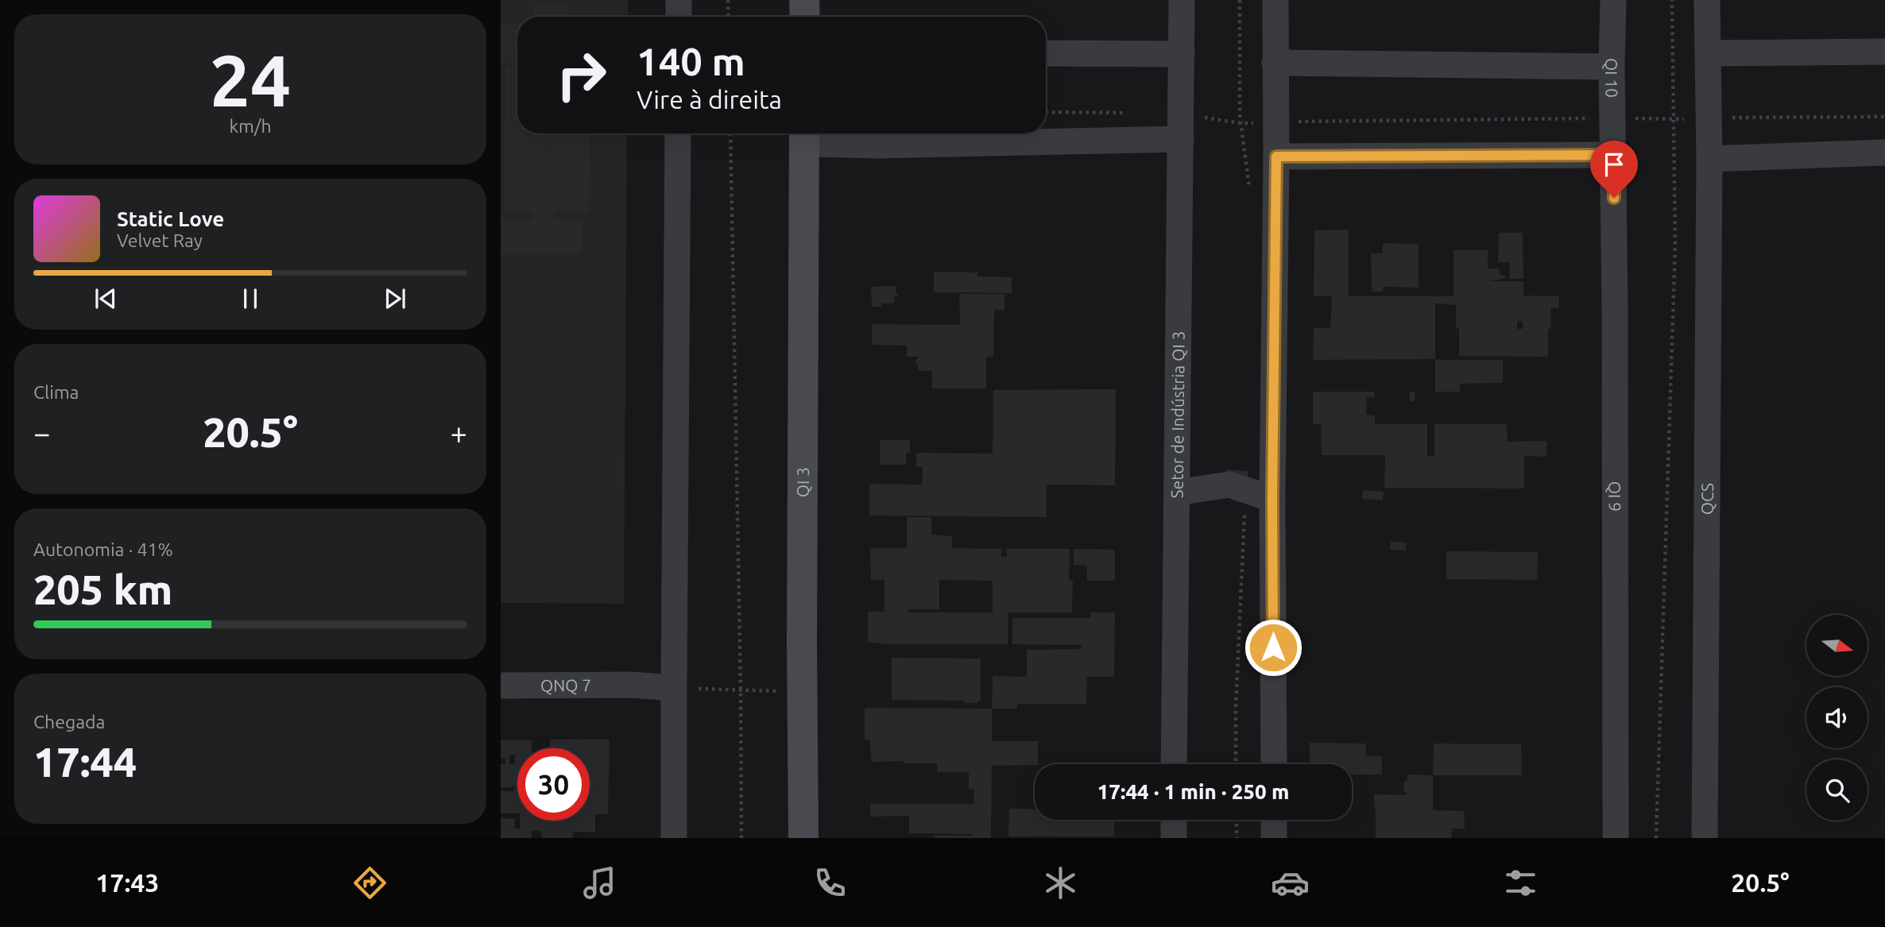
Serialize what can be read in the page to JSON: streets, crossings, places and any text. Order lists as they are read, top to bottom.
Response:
{
  "streets": {
    "street": [
      "QI 10",
      "Setor de Indústria QI 3",
      "QI 3",
      "QI 9",
      "QCS",
      "QNQ 7"
    ]
  },
  "crossings": [
    ["QI 10", "QI 9"]
  ],
  "north": "right",
  "page": {
    "tile": [
      ["24", "km/h"],
      "Clima",
      ["Autonomia · 41%", "205 km"],
      ["Chegada", "17:44"]
    ],
    "turn": ["140 m", "Vire à direita"],
    "song": ["Static Love", "Velvet Ray"],
    "heat": ["−", "20.5°", "+"],
    "limit": "30",
    "trip": "17:44 · 1 min · 250 m",
    "tabs": ["17:43", "20.5°"]
  }
}
